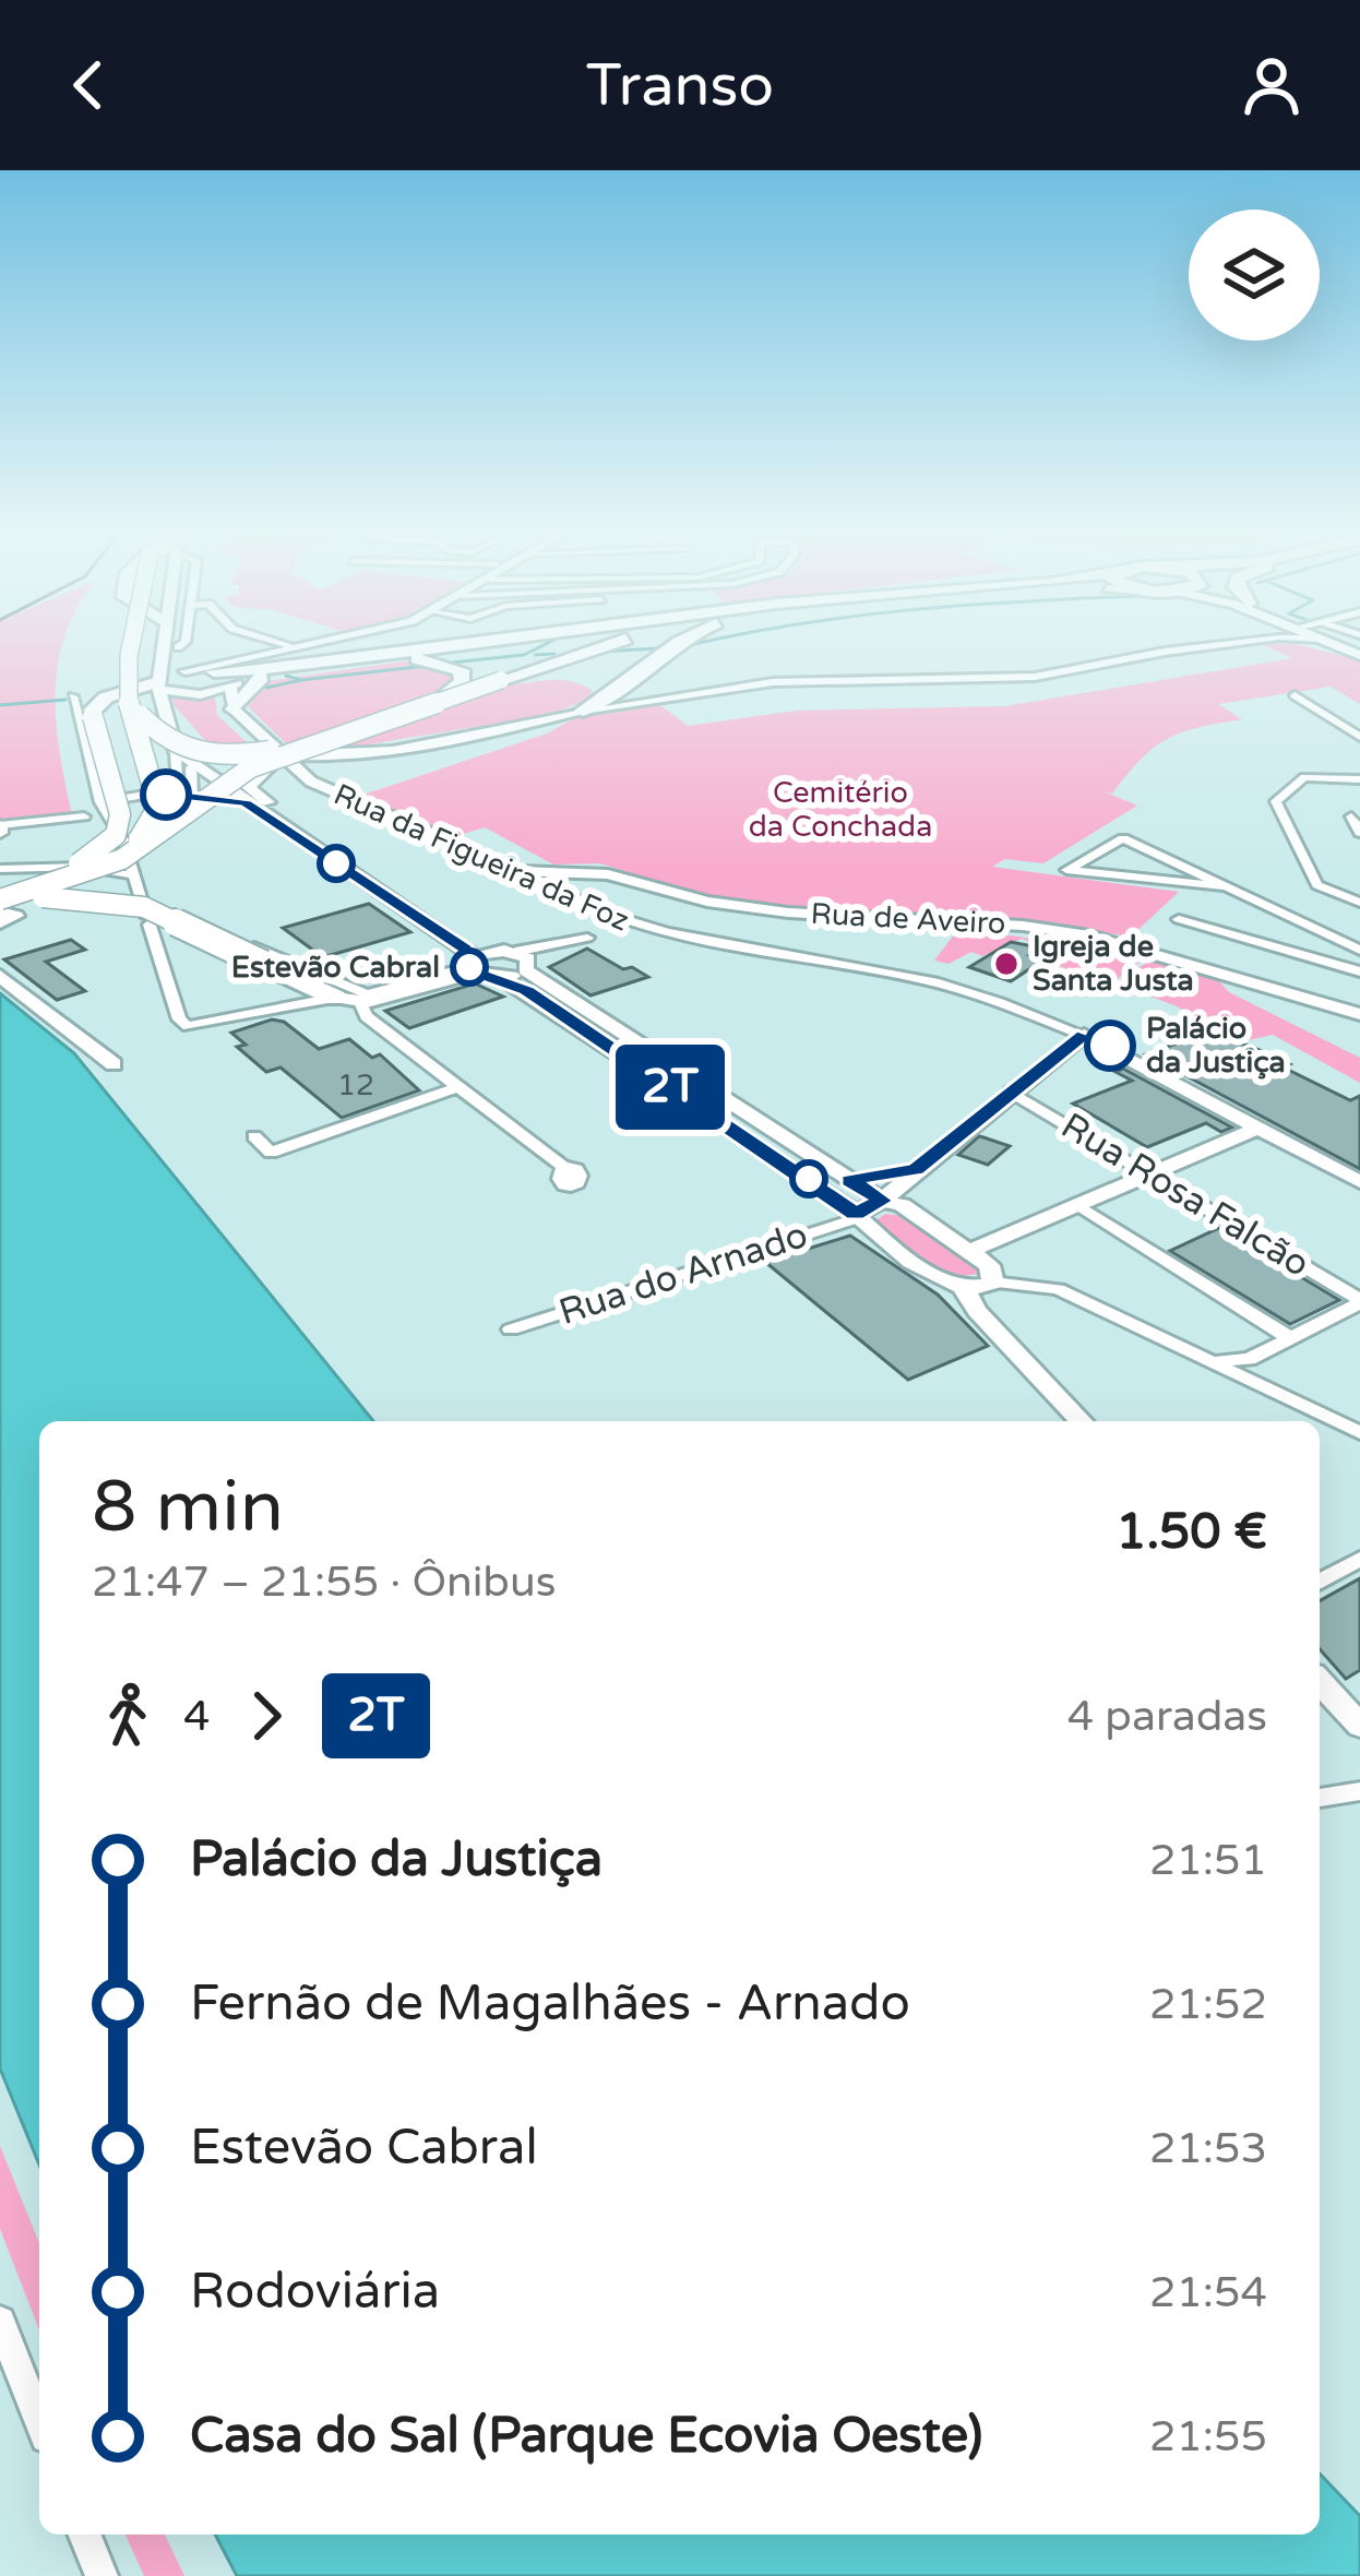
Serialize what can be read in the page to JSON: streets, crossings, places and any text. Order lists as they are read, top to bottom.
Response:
{
  "streets": {
    "main road": ["Rua da Figueira da Foz", "Rua de Aveiro"],
    "street": ["Rua Rosa Falcão", "Rua do Arnado"]
  },
  "crossings": [
    ["Rua da Figueira da Foz", "Rua de Aveiro"]
  ],
  "parks": ["Cemitério da Conchada"],
  "places": ["Igreja de Santa Justa", "Estevão Cabral", "Palácio da Justiça"],
  "lines": ["bus line 2T"],
  "house_numbers": ["12"],
  "page": {
    "header": "Transo",
    "on_map": "2T",
    "heading": ["8 min", "21:47 – 21:55 · Ônibus", "1.50 €"],
    "legs": ["4", "2T", "4 paradas"],
    "list": [
      {
        "name": "Palácio da Justiça",
        "value": "21:51"
      },
      {
        "name": "Fernão de Magalhães - Arnado",
        "value": "21:52"
      },
      {
        "name": "Estevão Cabral",
        "value": "21:53"
      },
      {
        "name": "Rodoviária",
        "value": "21:54"
      },
      {
        "name": "Casa do Sal (Parque Ecovia Oeste)",
        "value": "21:55"
      }
    ]
  }
}
